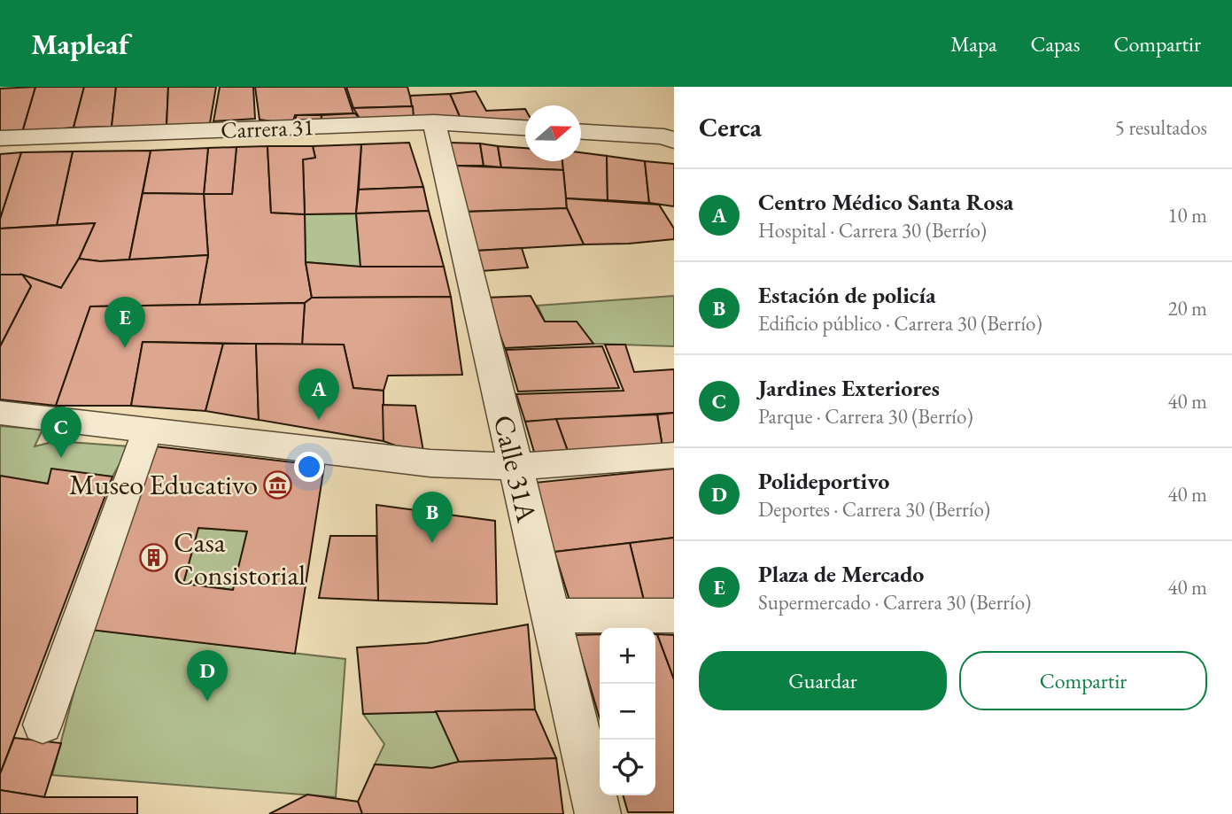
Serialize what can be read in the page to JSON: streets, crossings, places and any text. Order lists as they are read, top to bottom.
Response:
{
  "streets": {
    "street": ["Carrera 31", "Calle 31A"]
  },
  "crossings": [
    ["Carrera 31", "Calle 31A"]
  ],
  "places": {
    "museum": ["Museo Educativo"],
    "building": ["Casa Consistorial"]
  },
  "north": "right",
  "page": {
    "header": "Mapleaf",
    "nav": ["Mapa", "Capas", "Compartir"],
    "heading": ["Cerca", "5 resultados"],
    "list": [
      {
        "mark": "A",
        "name": "Centro Médico Santa Rosa",
        "note": "Hospital · Carrera 30 (Berrío)",
        "value": "10 m"
      },
      {
        "mark": "B",
        "name": "Estación de policía",
        "note": "Edificio público · Carrera 30 (Berrío)",
        "value": "20 m"
      },
      {
        "mark": "C",
        "name": "Jardines Exteriores",
        "note": "Parque · Carrera 30 (Berrío)",
        "value": "40 m"
      },
      {
        "mark": "D",
        "name": "Polideportivo",
        "note": "Deportes · Carrera 30 (Berrío)",
        "value": "40 m"
      },
      {
        "mark": "E",
        "name": "Plaza de Mercado",
        "note": "Supermercado · Carrera 30 (Berrío)",
        "value": "40 m"
      }
    ],
    "pins": [
      "E",
      "A",
      "C",
      "B",
      "D"
    ],
    "map_buttons": ["+", "−"],
    "buttons": ["Guardar", "Compartir"]
  }
}
